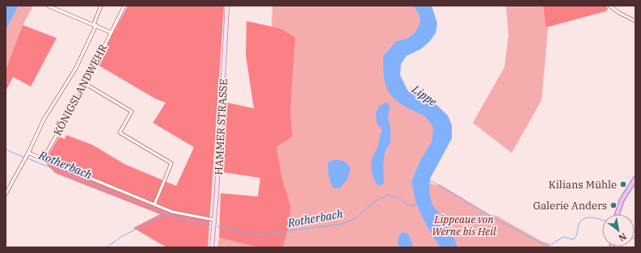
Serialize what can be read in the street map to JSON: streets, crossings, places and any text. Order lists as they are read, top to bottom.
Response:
{
  "streets": {
    "main road": ["HAMMER STRASSE"],
    "street": ["KÖNIGSLANDWEHR"]
  },
  "water": ["Lippe", "Rotherbach"],
  "parks": ["Lippeaue von Werne bis Heil"],
  "places": ["Kilians Mühle", "Galerie Anders"],
  "north": "bottom right"
}
